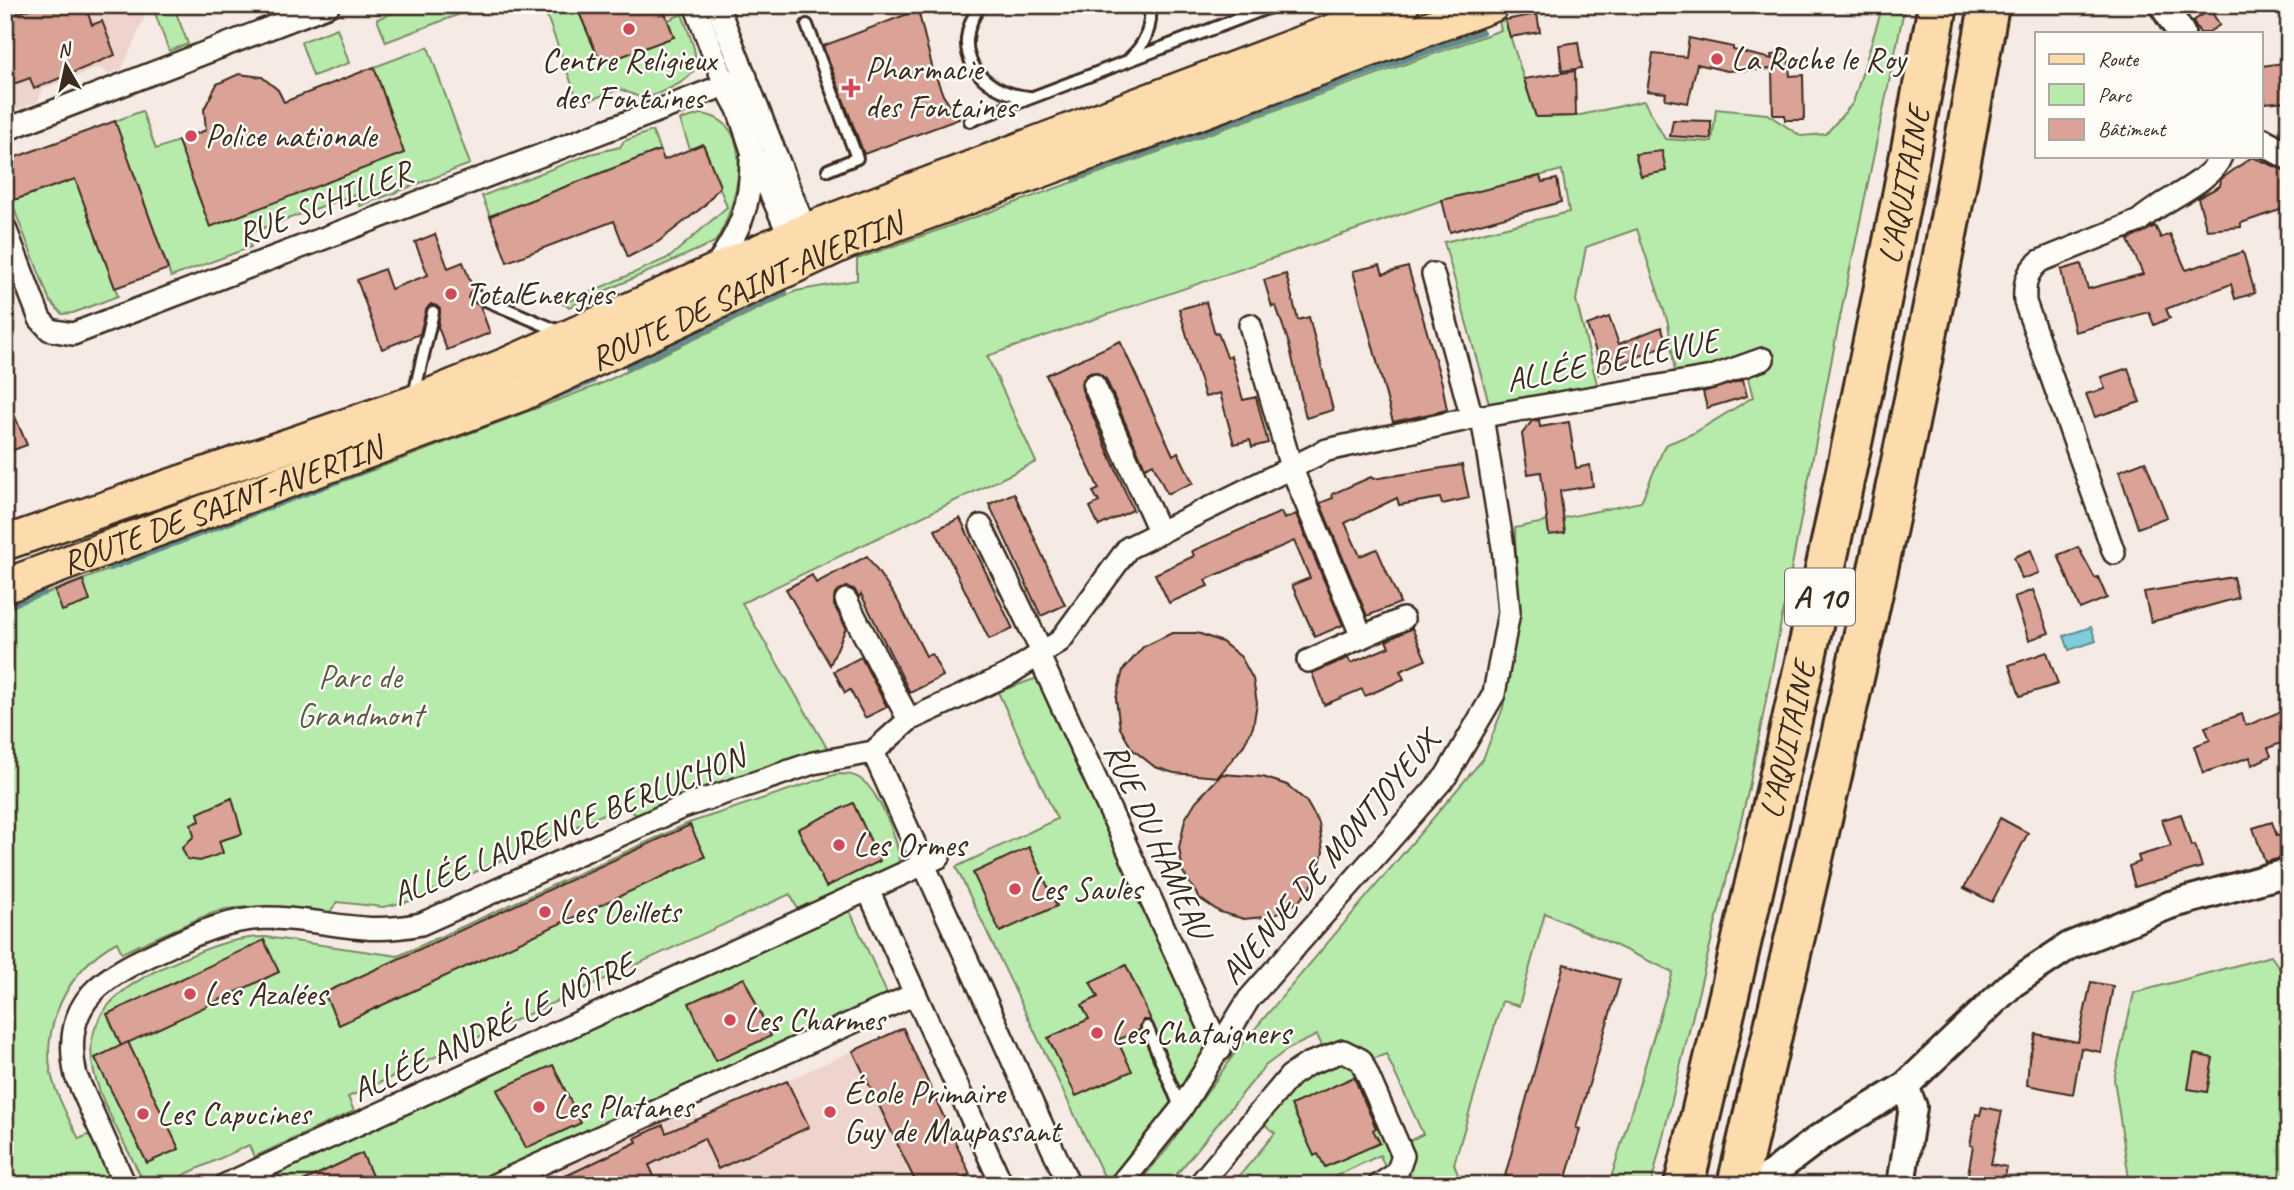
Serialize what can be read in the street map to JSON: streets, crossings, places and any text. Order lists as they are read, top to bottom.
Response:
{
  "streets": {
    "highway": ["L'AQUITAINE", "A 10"],
    "main road": ["ROUTE DE SAINT-AVERTIN"],
    "street": [
      "RUE SCHILLER",
      "ALLÉE BELLEVUE",
      "ALLÉE LAURENCE BERLUCHON",
      "RUE DU HAMEAU",
      "AVENUE DE MONTJOYEUX",
      "ALLÉE ANDRÉ LE NÔTRE"
    ]
  },
  "crossings": [
    ["ALLÉE BELLEVUE", "ALLÉE LAURENCE BERLUCHON"],
    ["ALLÉE BELLEVUE", "RUE DU HAMEAU"],
    ["ALLÉE BELLEVUE", "AVENUE DE MONTJOYEUX"],
    ["RUE DU HAMEAU", "AVENUE DE MONTJOYEUX"]
  ],
  "parks": ["Parc de Grandmont"],
  "places": {
    "other": [
      "Centre Religieux des Fontaines",
      "La Roche le Roy",
      "Police nationale",
      "TotalEnergies",
      "Les Ormes",
      "Les Saules",
      "Les Oeillets",
      "Les Azalées",
      "Les Charmes",
      "Les Chataigners",
      "Les Platanes",
      "École Primaire Guy de Maupassant",
      "Les Capucines"
    ],
    "health": ["Pharmacie des Fontaines"]
  },
  "legend": ["Route", "Parc", "Bâtiment"],
  "north": "top"
}
